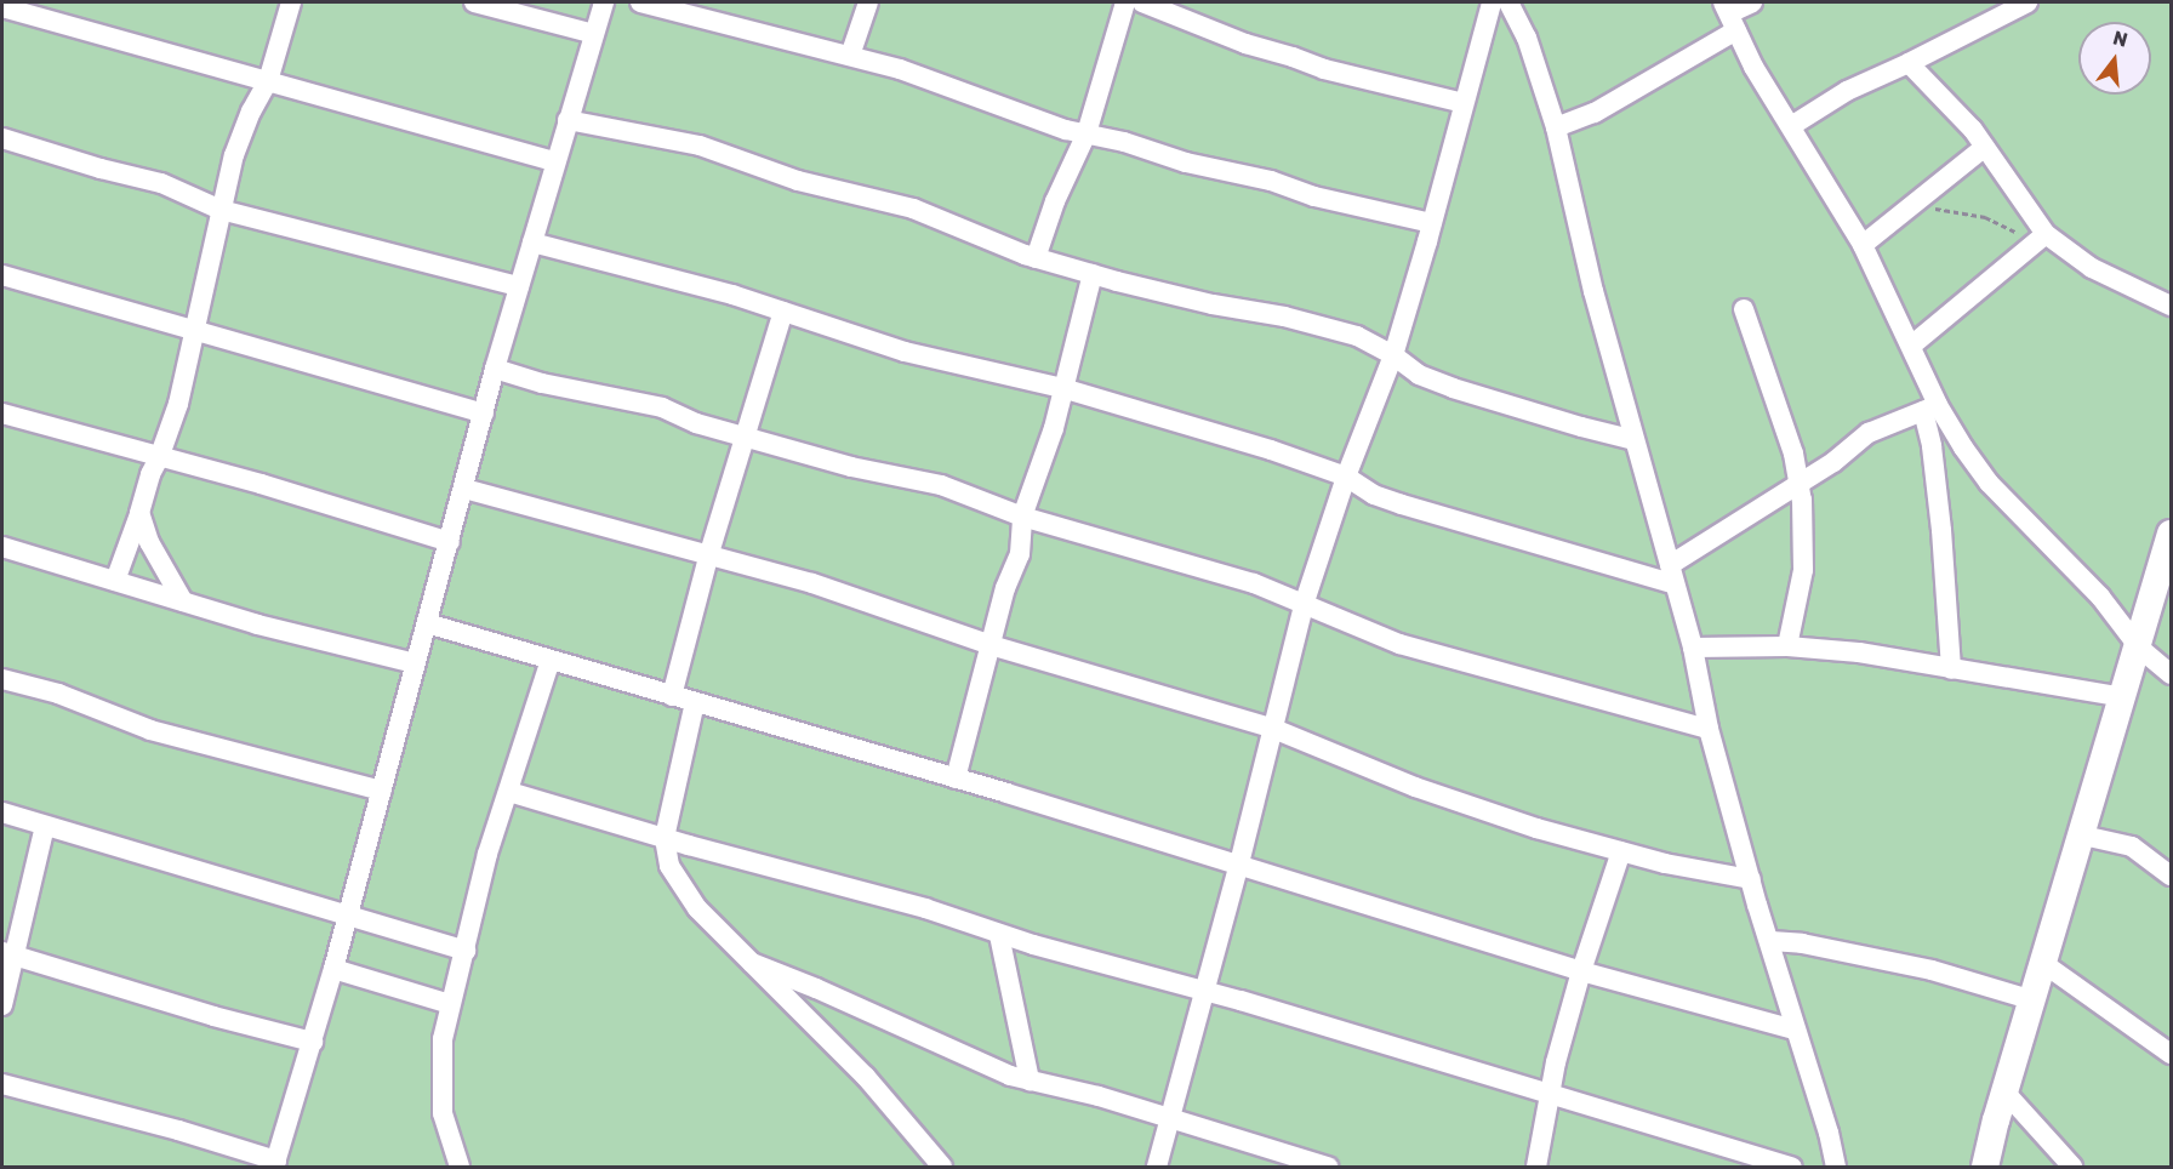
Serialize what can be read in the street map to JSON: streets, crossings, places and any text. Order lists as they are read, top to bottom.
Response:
{
  "north": "top"
}
